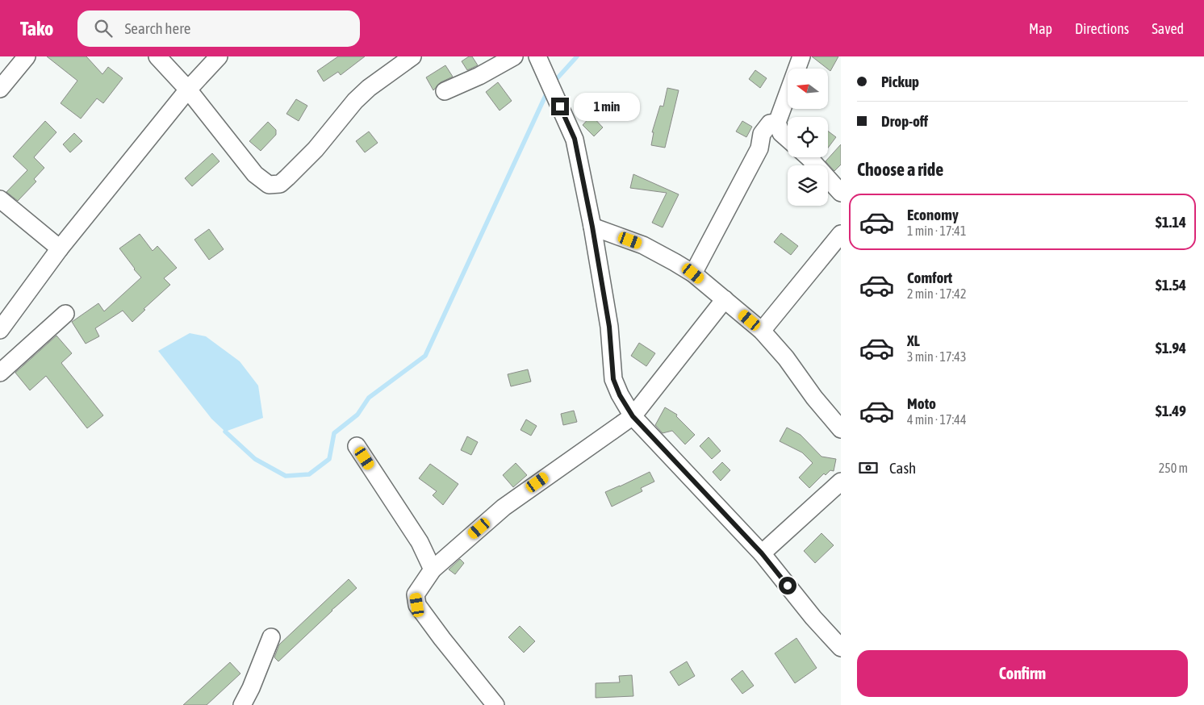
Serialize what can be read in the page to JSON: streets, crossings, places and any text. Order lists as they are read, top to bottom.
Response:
{
  "north": "left",
  "page": {
    "header": "Tako",
    "search": "Search here",
    "nav": ["Map", "Directions", "Saved"],
    "banner": ["Pickup", "Drop-off"],
    "bubble": "1 min",
    "heading": "Choose a ride",
    "list": [
      {
        "name": "Economy",
        "note": "1 min · 17:41",
        "value": "$1.14"
      },
      {
        "name": "Comfort",
        "note": "2 min · 17:42",
        "value": "$1.54"
      },
      {
        "name": "XL",
        "note": "3 min · 17:43",
        "value": "$1.94"
      },
      {
        "name": "Moto",
        "note": "4 min · 17:44",
        "value": "$1.49"
      }
    ],
    "pay": ["Cash", "250 m"],
    "buttons": "Confirm"
  }
}
